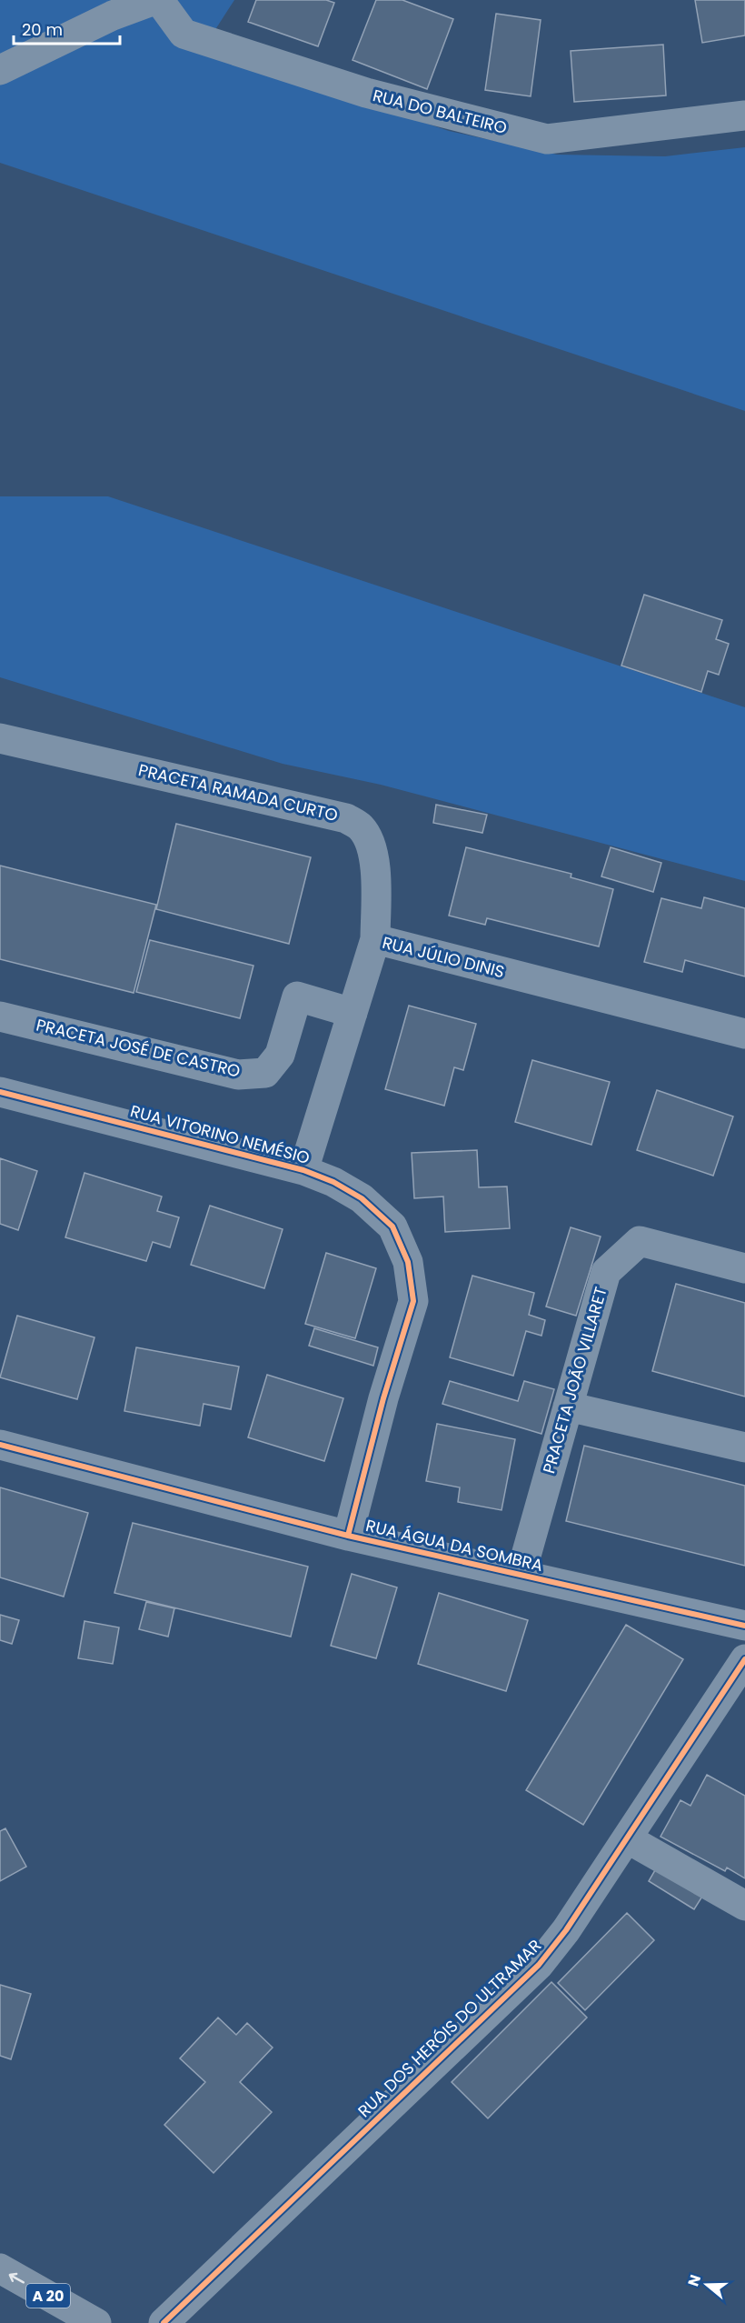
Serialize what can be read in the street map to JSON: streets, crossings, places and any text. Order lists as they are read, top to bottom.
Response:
{
  "streets": {
    "highway": ["A 20"],
    "street": [
      "RUA DO BALTEIRO",
      "PRACETA RAMADA CURTO",
      "RUA JÚLIO DINIS",
      "PRACETA JOSÉ DE CASTRO",
      "RUA VITORINO NEMÉSIO",
      "PRACETA JOÃO VILLARET",
      "RUA ÁGUA DA SOMBRA",
      "RUA DOS HERÓIS DO ULTRAMAR"
    ]
  },
  "crossings": [
    ["PRACETA RAMADA CURTO", "RUA JÚLIO DINIS"],
    ["RUA JÚLIO DINIS", "PRACETA JOSÉ DE CASTRO"],
    ["RUA JÚLIO DINIS", "RUA VITORINO NEMÉSIO"],
    ["RUA VITORINO NEMÉSIO", "RUA ÁGUA DA SOMBRA"],
    ["PRACETA JOÃO VILLARET", "RUA ÁGUA DA SOMBRA"]
  ],
  "scale_bar": "20 m",
  "north": "left"
}
